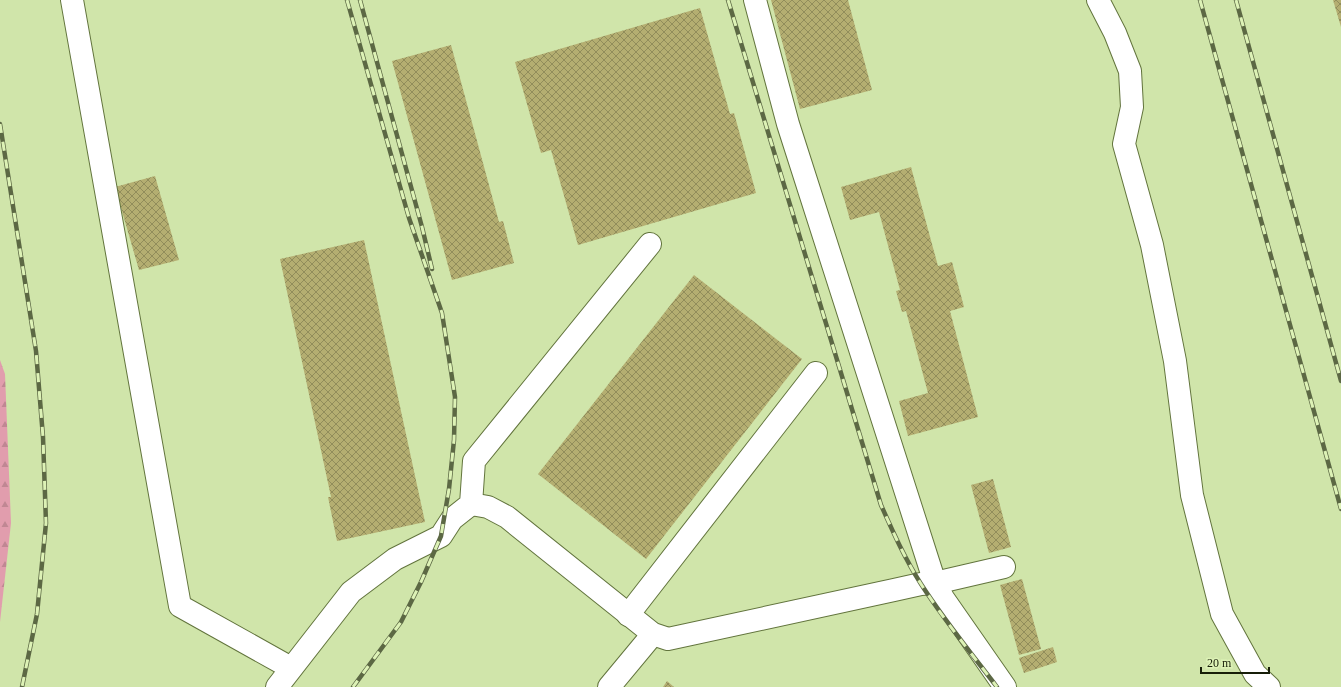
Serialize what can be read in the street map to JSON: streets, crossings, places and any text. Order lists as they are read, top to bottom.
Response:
{
  "scale_bar": "20 m"
}
